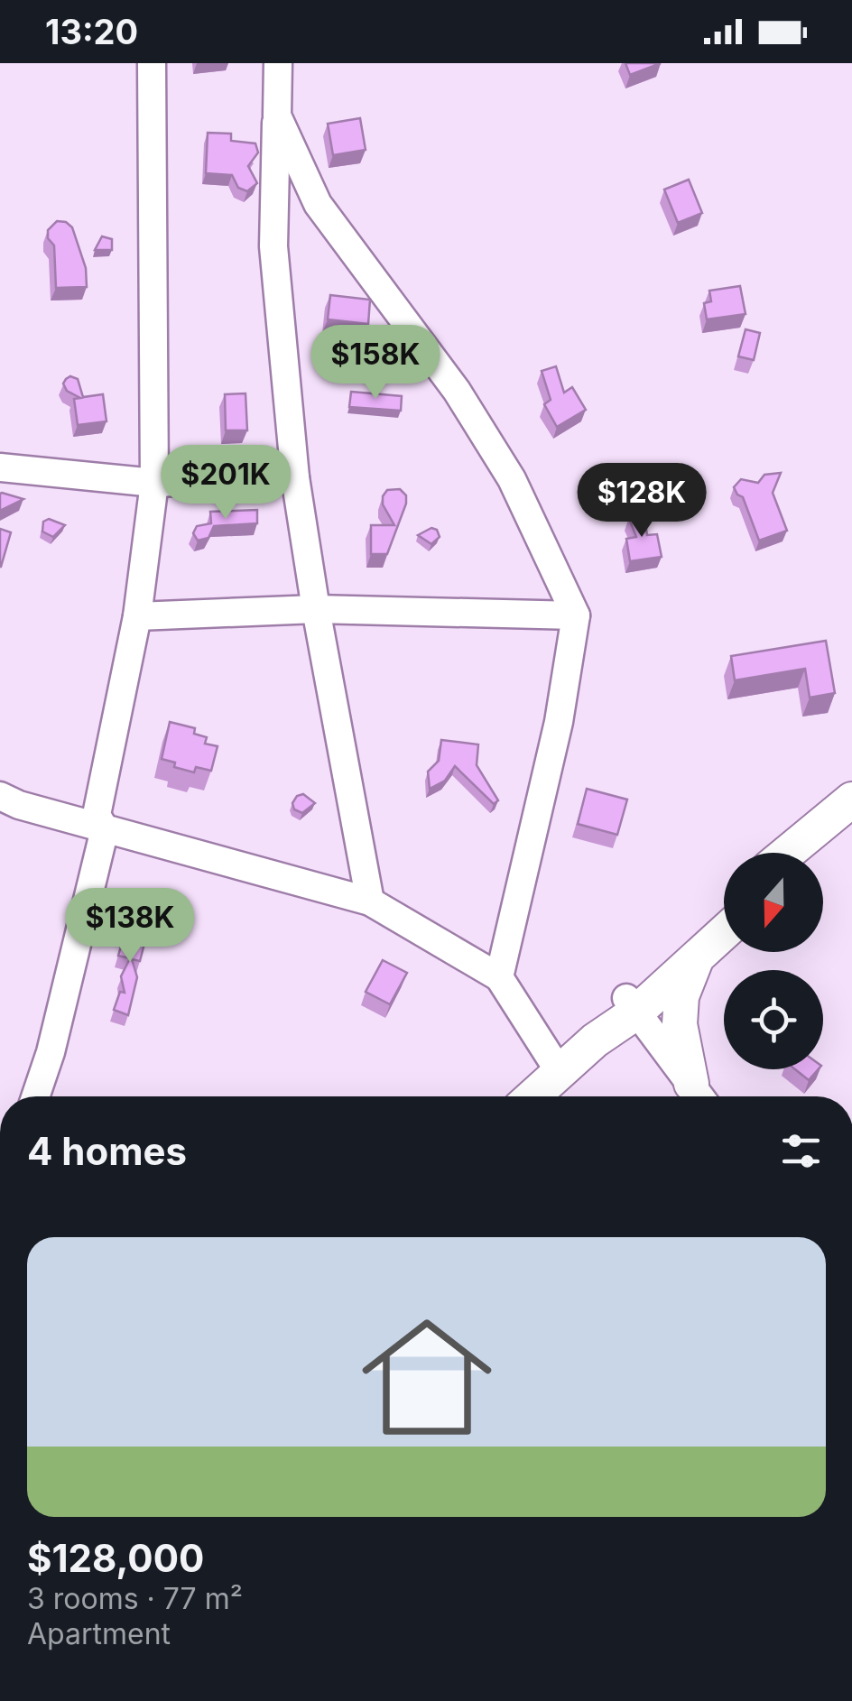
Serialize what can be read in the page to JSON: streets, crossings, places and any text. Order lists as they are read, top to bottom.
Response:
{
  "north": "bottom",
  "page": {
    "status": "13:20",
    "price": [
      "$158K",
      "$201K",
      "$128K",
      "$138K"
    ],
    "heading": "4 homes",
    "list": [
      {
        "name": "$128,000",
        "note": "3 rooms · 77 m² · Apartment"
      }
    ]
  }
}
